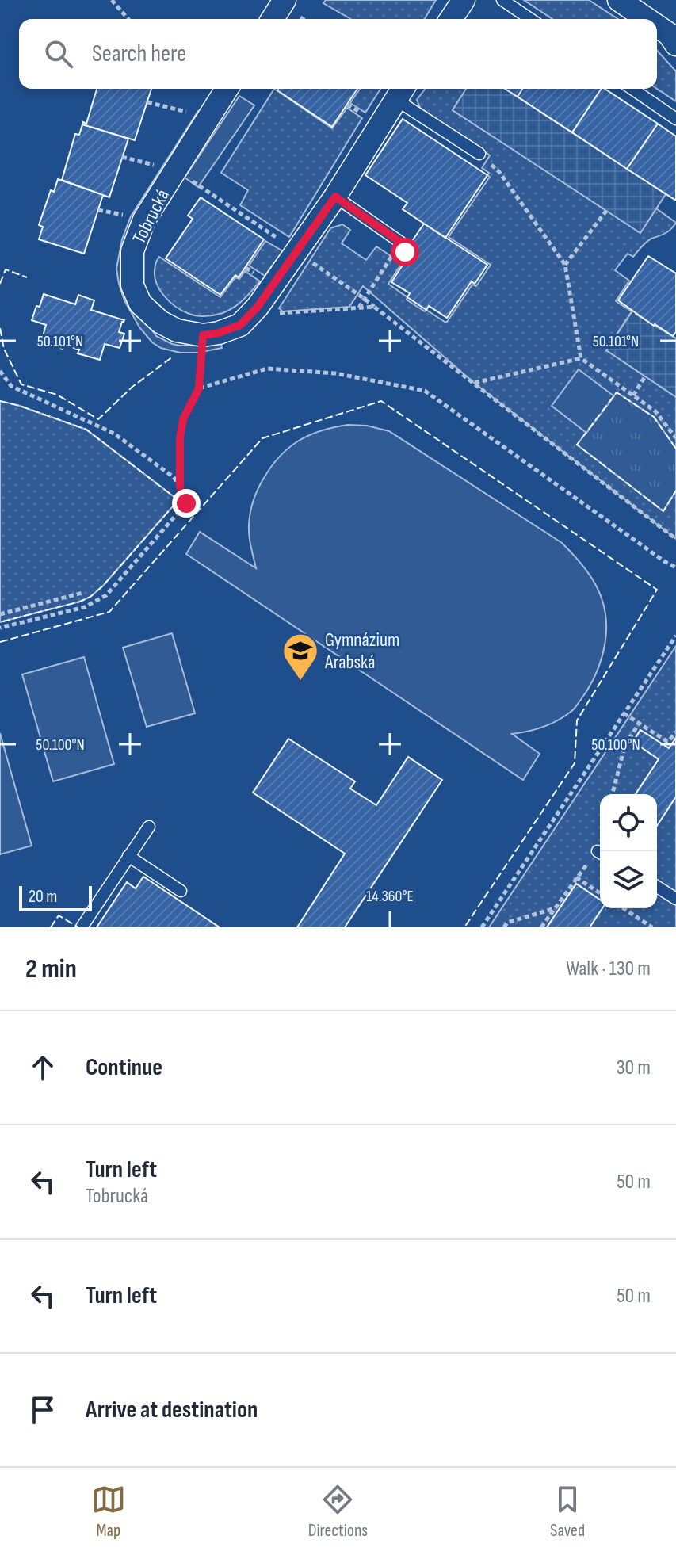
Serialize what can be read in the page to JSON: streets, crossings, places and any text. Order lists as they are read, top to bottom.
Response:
{
  "streets": {
    "street": ["Tobrucká"]
  },
  "places": {
    "school or university": ["Gymnázium Arabská"]
  },
  "scale_bar": "20 m",
  "page": {
    "search": "Search here",
    "scale": "20 m",
    "heading": ["2 min", "Walk · 130 m"],
    "list": [
      ["Continue", "30 m"],
      ["Turn left", "Tobrucká", "50 m"],
      ["Turn left", "50 m"],
      "Arrive at destination"
    ],
    "nav": ["Map", "Directions", "Saved"]
  },
  "coordinates": ["50.101°N", "50.100°N", "14.360°E"]
}
